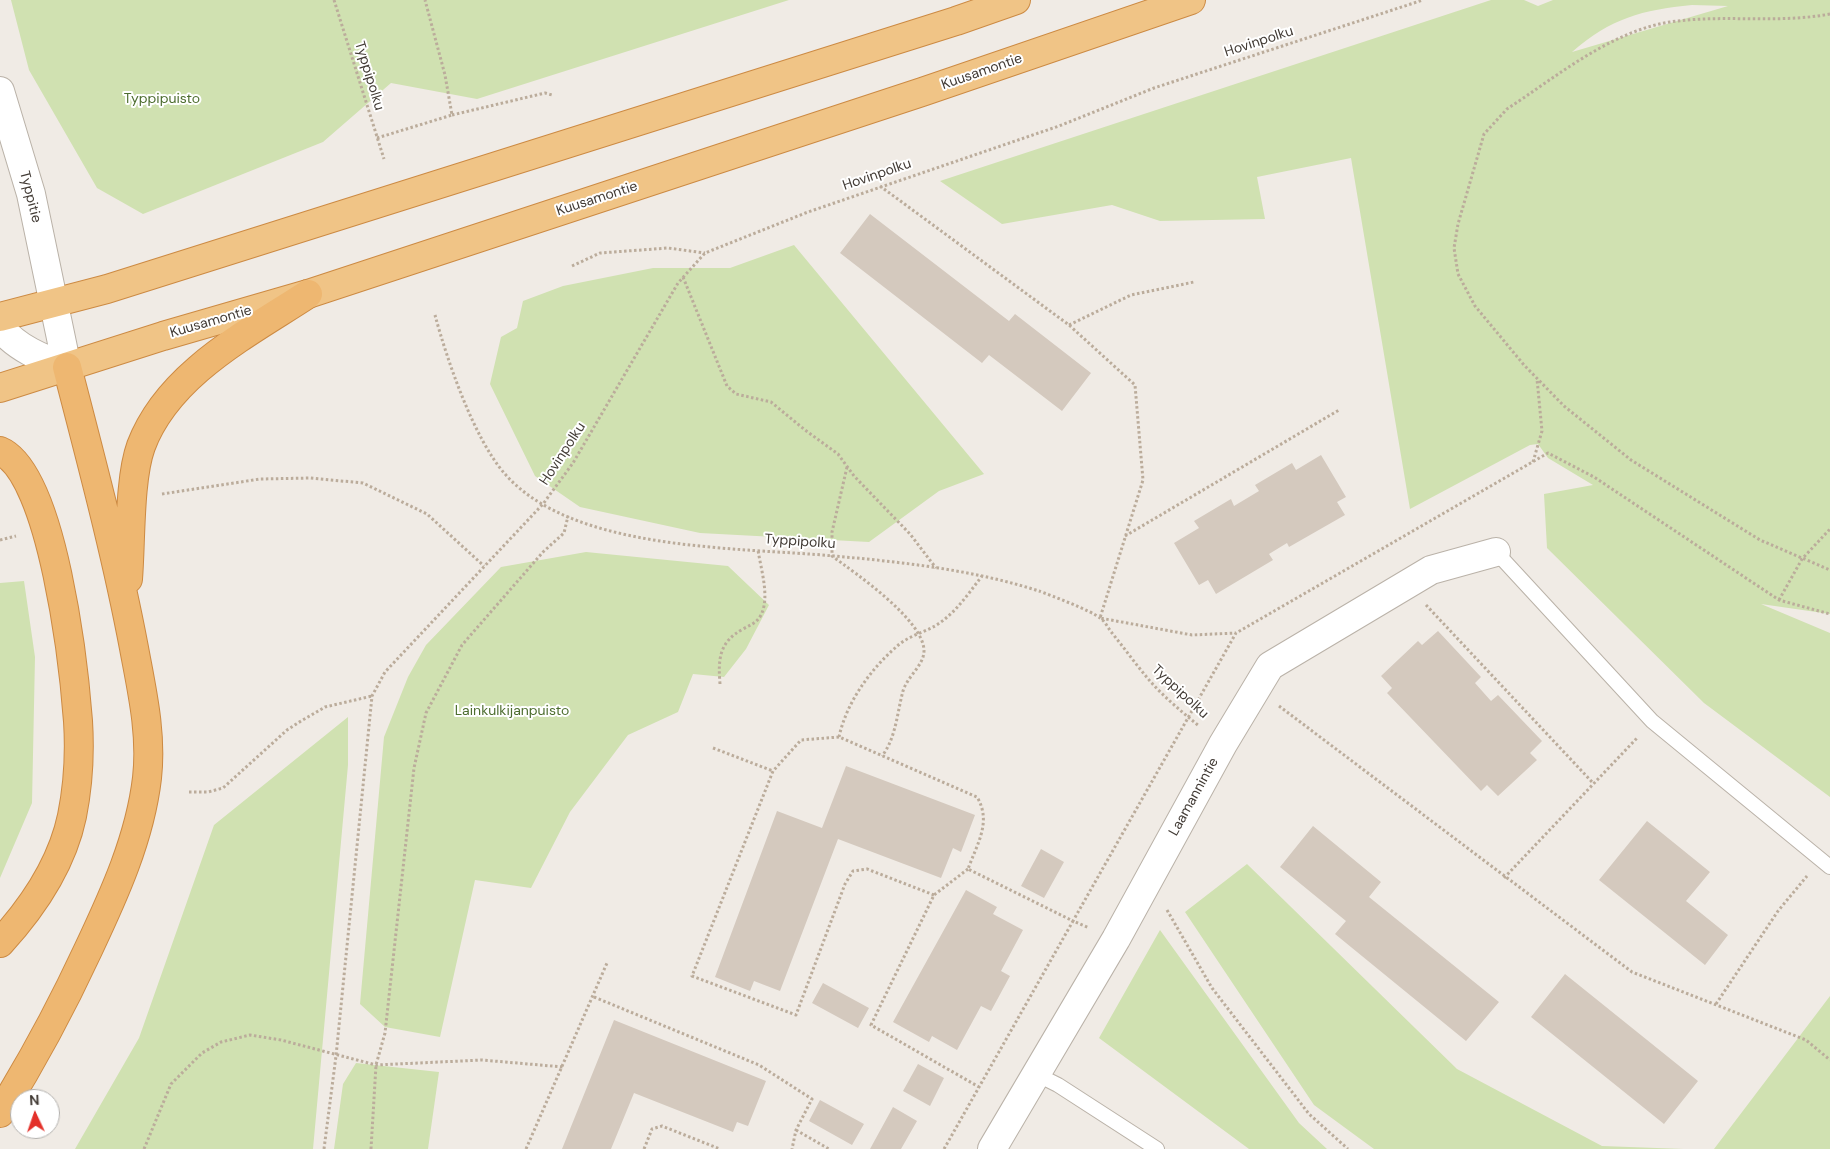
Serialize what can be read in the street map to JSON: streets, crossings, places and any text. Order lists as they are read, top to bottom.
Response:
{
  "streets": {
    "highway": ["Kuusamontie"],
    "street": ["Typpitie", "Laamannintie"],
    "path": ["Hovinpolku", "Typpipolku"]
  },
  "crossings": [
    ["Hovinpolku", "Typpipolku"],
    ["Kuusamontie", "Typpitie"],
    ["Typpipolku", "Laamannintie"]
  ],
  "parks": ["Typpipuisto", "Lainkulkijanpuisto"],
  "north": "top"
}
